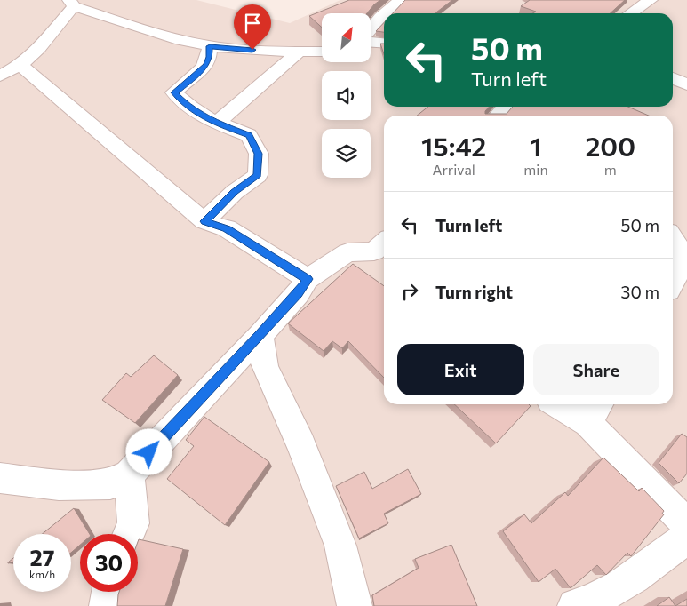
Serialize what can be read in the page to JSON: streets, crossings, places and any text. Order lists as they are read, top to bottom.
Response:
{
  "north": "top right",
  "page": {
    "turn": ["50 m", "Turn left"],
    "eta": [
      "15:42",
      "Arrival",
      "1",
      "min",
      "200",
      "m"
    ],
    "list": [
      {
        "name": "Turn left",
        "value": "50 m"
      },
      {
        "name": "Turn right",
        "value": "30 m"
      }
    ],
    "buttons": ["Exit", "Share"],
    "speed": "27 km/h",
    "limit": "30"
  }
}
